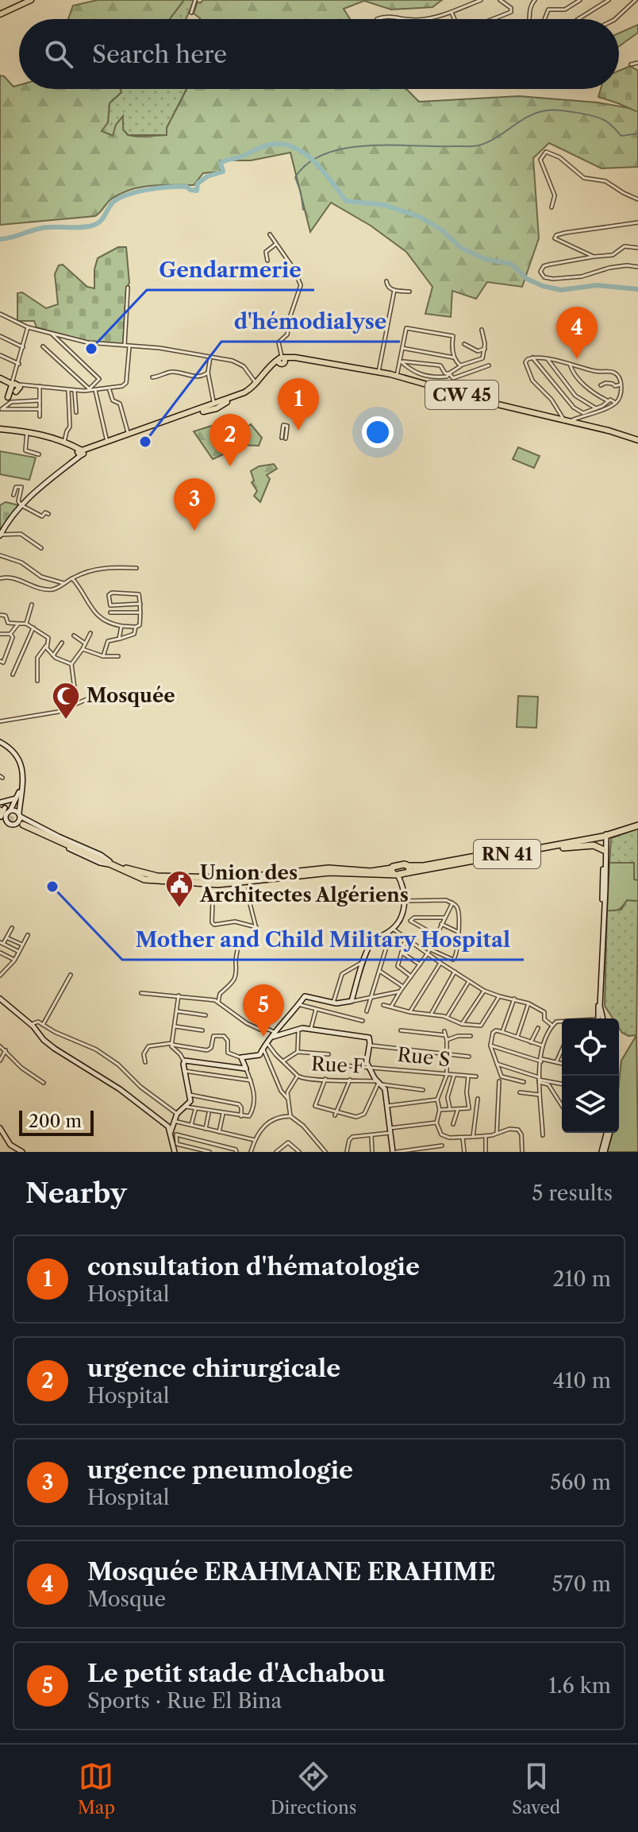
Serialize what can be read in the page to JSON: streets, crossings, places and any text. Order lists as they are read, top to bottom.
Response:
{
  "streets": {
    "highway": ["RN 41"],
    "main road": ["CW 45"],
    "street": ["Rue S", "Rue F"]
  },
  "places": {
    "other": ["Gendarmerie", "d'hémodialyse", "Mother and Child Military Hospital"],
    "mosque": ["Mosquée"],
    "public building": ["Union des Architectes Algériens"]
  },
  "scale_bar": "200 m",
  "page": {
    "search": "Search here",
    "pins": [
      "4",
      "1",
      "2",
      "3",
      "5"
    ],
    "scale": "200 m",
    "heading": ["Nearby", "5 results"],
    "list": [
      {
        "mark": "1",
        "name": "consultation d'hématologie",
        "note": "Hospital",
        "value": "210 m"
      },
      {
        "mark": "2",
        "name": "urgence chirurgicale",
        "note": "Hospital",
        "value": "410 m"
      },
      {
        "mark": "3",
        "name": "urgence pneumologie",
        "note": "Hospital",
        "value": "560 m"
      },
      {
        "mark": "4",
        "name": "Mosquée ERAHMANE ERAHIME",
        "note": "Mosque",
        "value": "570 m"
      },
      {
        "mark": "5",
        "name": "Le petit stade d'Achabou",
        "note": "Sports · Rue El Bina",
        "value": "1.6 km"
      }
    ],
    "nav": ["Map", "Directions", "Saved"]
  }
}
